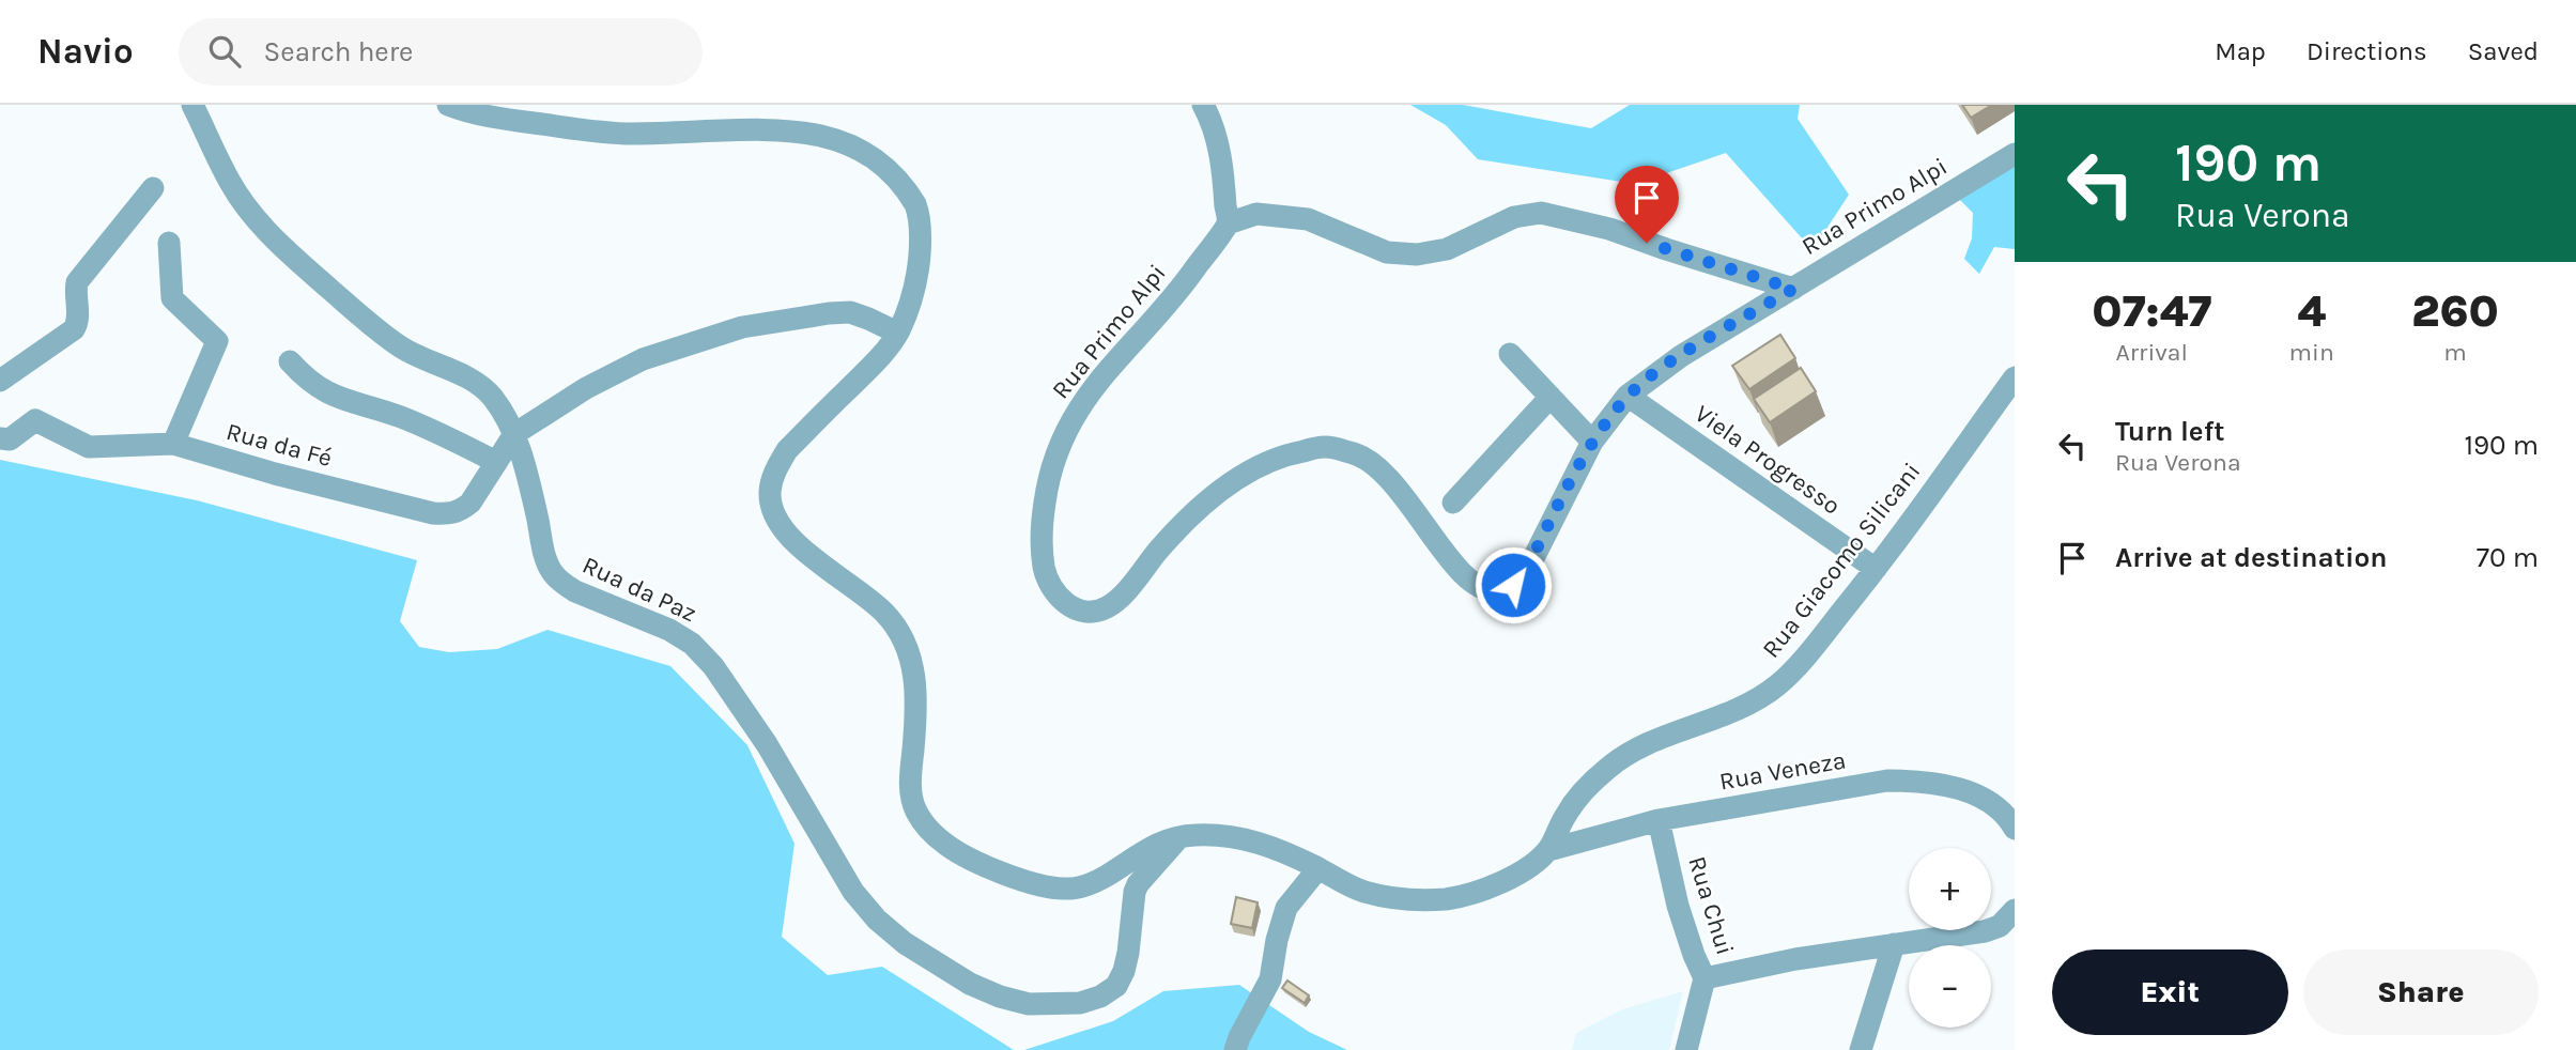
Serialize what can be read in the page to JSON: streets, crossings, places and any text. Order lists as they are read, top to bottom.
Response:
{
  "streets": {
    "street": [
      "Rua Primo Alpi",
      "Rua da Fé",
      "Viela Progresso",
      "Rua Giacomo Silicani",
      "Rua da Paz",
      "Rua Veneza",
      "Rua Chui"
    ]
  },
  "crossings": [
    ["Rua Primo Alpi", "Viela Progresso"],
    ["Rua da Fé", "Rua da Paz"],
    ["Viela Progresso", "Rua Giacomo Silicani"],
    ["Rua Giacomo Silicani", "Rua da Paz"],
    ["Rua Giacomo Silicani", "Rua Veneza"],
    ["Rua Veneza", "Rua Chui"]
  ],
  "page": {
    "header": "Navio",
    "search": "Search here",
    "nav": ["Map", "Directions", "Saved"],
    "turn": ["190 m", "Rua Verona"],
    "eta": [
      "07:47",
      "Arrival",
      "4",
      "min",
      "260",
      "m"
    ],
    "list": [
      {
        "name": "Turn left",
        "note": "Rua Verona",
        "value": "190 m"
      },
      {
        "name": "Arrive at destination",
        "value": "70 m"
      }
    ],
    "map_buttons": ["+", "−"],
    "buttons": ["Exit", "Share"]
  }
}
